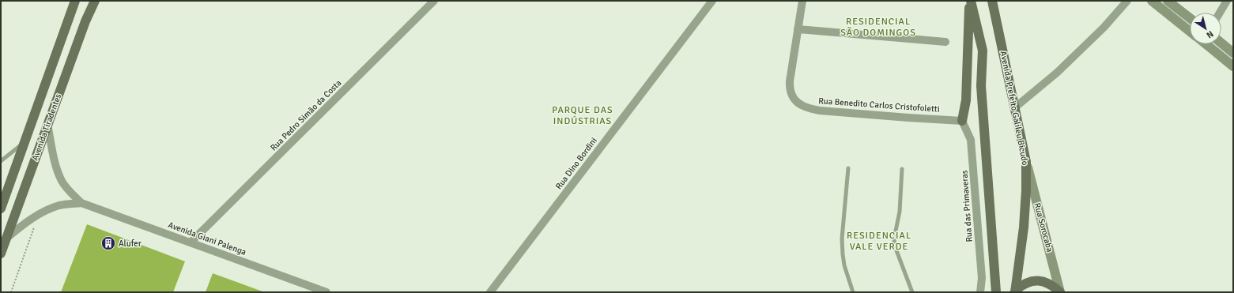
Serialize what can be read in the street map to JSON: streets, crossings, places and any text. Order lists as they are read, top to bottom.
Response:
{
  "streets": {
    "main road": ["Avenida Prefeito Galileu Bicudo", "Avenida Tiradentes", "Rua Sorocaba"],
    "street": [
      "Rua Benedito Carlos Cristofoletti",
      "Rua Pedro Simão da Costa",
      "Rua Dino Bordini",
      "Rua das Primaveras",
      "Avenida Giani Palenga"
    ]
  },
  "crossings": [
    ["Rua Benedito Carlos Cristofoletti", "Rua das Primaveras"],
    ["Avenida Prefeito Galileu Bicudo", "Rua Sorocaba"],
    ["Rua Pedro Simão da Costa", "Avenida Giani Palenga"]
  ],
  "districts": ["RESIDENCIAL SÃO DOMINGOS", "PARQUE DAS INDÚSTRIAS", "RESIDENCIAL VALE VERDE"],
  "places": {
    "building": ["Alufer"]
  },
  "north": "bottom right"
}
